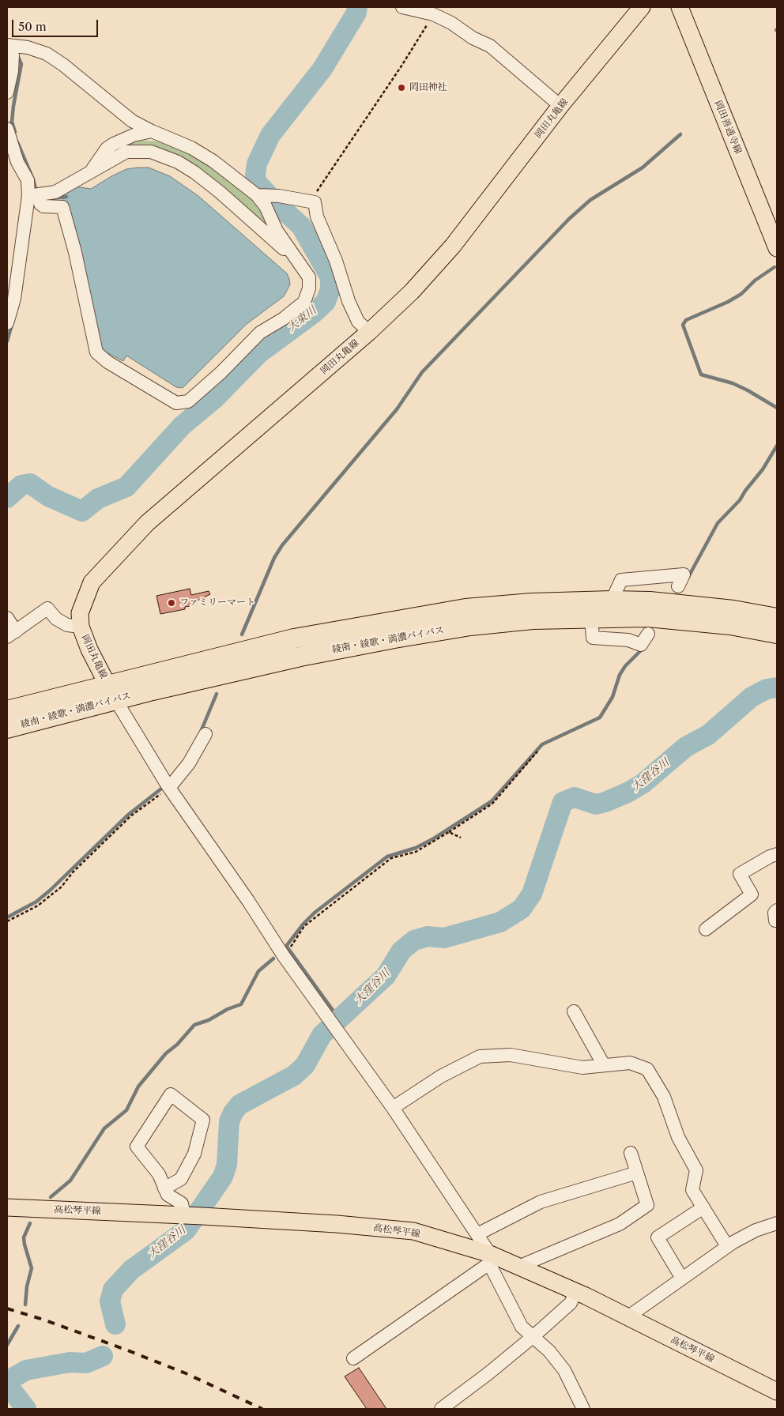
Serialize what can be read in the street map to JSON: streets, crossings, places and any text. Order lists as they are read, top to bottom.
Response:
{
  "streets": {
    "highway": ["綾南・綾歌・満濃バイパス"],
    "main road": ["岡田丸亀線", "岡田善通寺線", "高松琴平線"]
  },
  "crossings": [
    ["岡田丸亀線", "綾南・綾歌・満濃バイパス"]
  ],
  "water": ["大束川", "大窪谷川"],
  "places": ["岡田神社", "ファミリーマート"],
  "scale_bar": "50 m"
}
